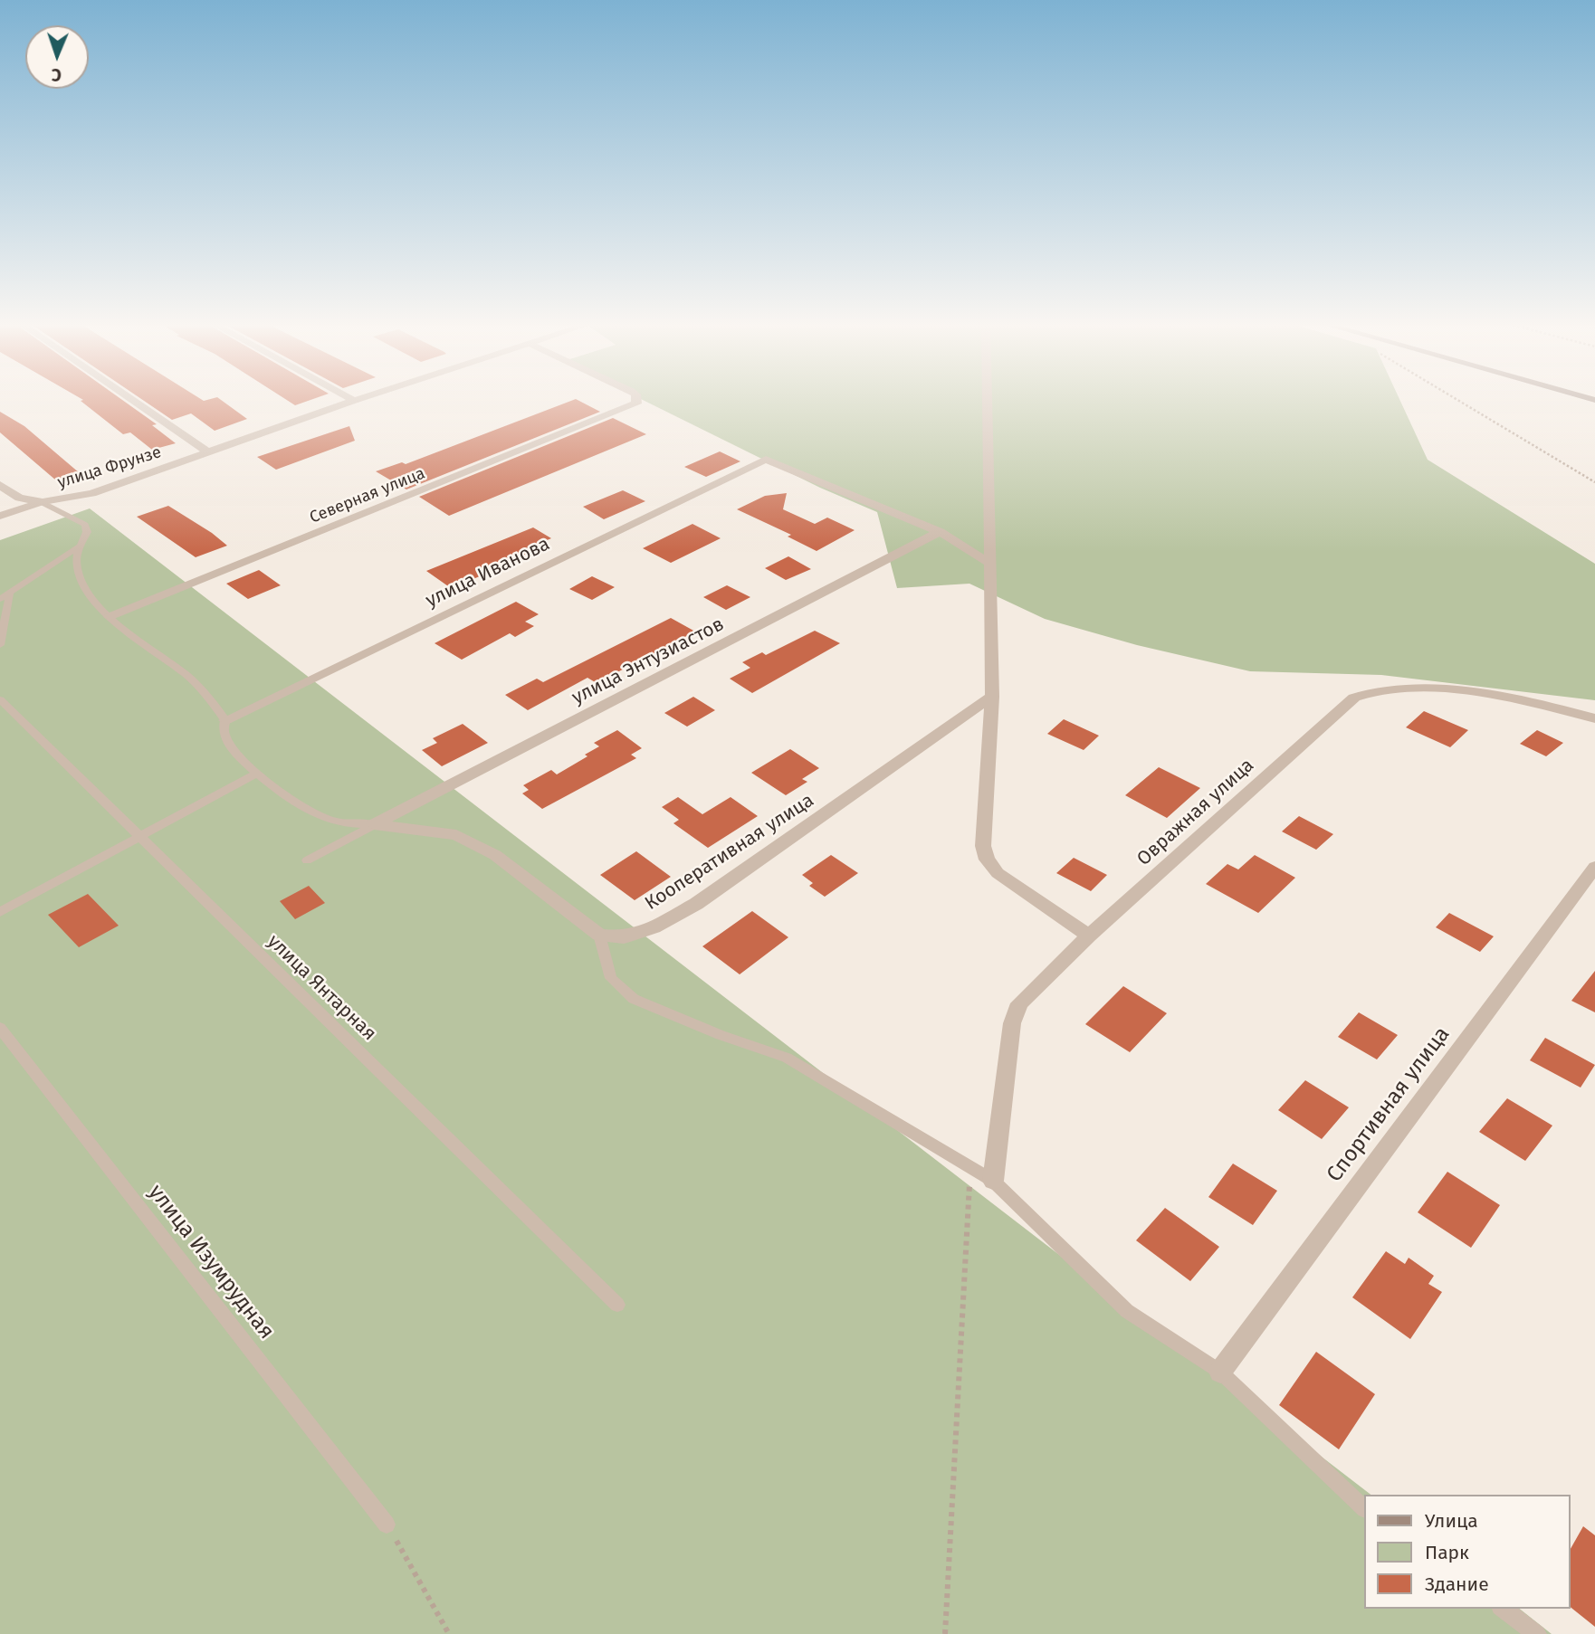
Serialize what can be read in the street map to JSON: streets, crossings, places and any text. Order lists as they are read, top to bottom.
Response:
{
  "streets": {
    "street": [
      "улица Фрунзе",
      "Северная улица",
      "улица Иванова",
      "улица Энтузиастов",
      "Овражная улица",
      "Кооперативная улица",
      "Спортивная улица"
    ],
    "lane": ["улица Янтарная", "улица Изумрудная"]
  },
  "crossings": [
    ["улица Иванова", "улица Энтузиастов"]
  ],
  "legend": ["Улица", "Парк", "Здание"],
  "north": "bottom"
}
